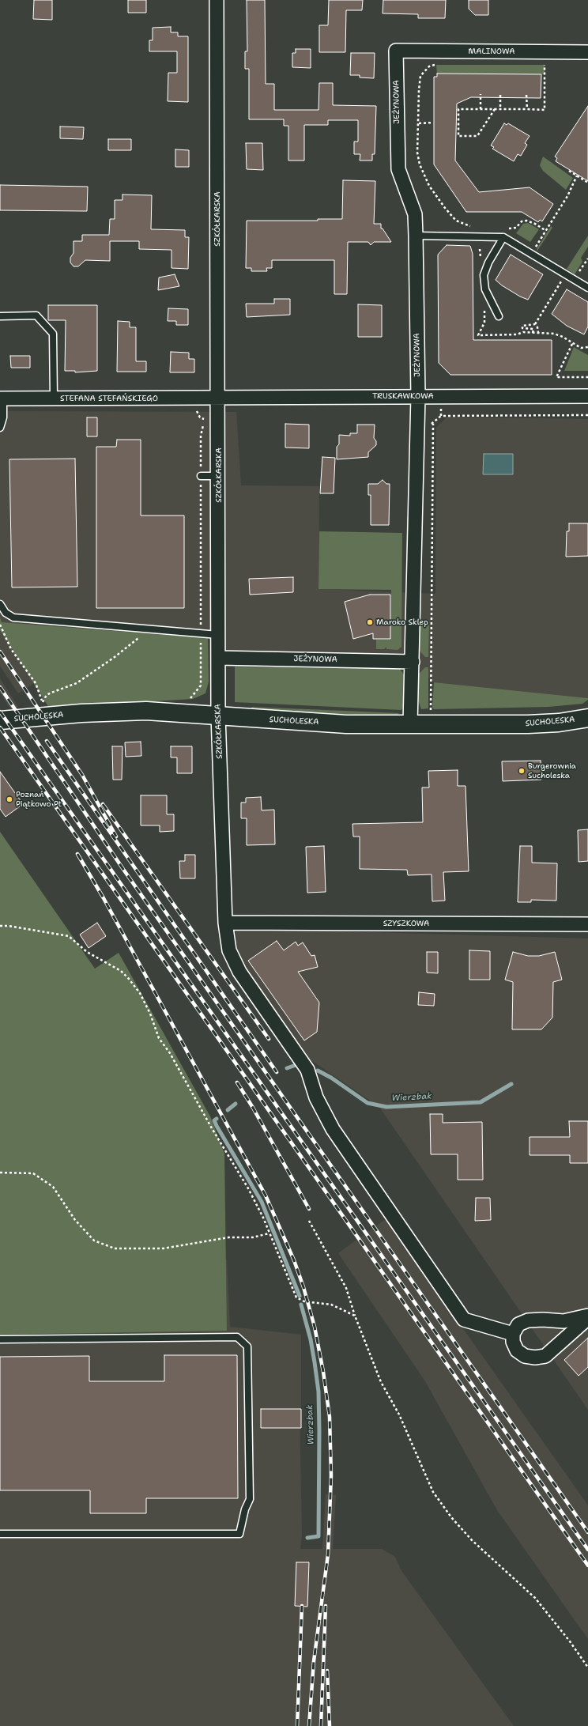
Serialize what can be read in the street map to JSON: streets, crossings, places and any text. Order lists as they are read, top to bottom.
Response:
{
  "streets": {
    "street": [
      "MALINOWA",
      "JEŻYNOWA",
      "SZKÓŁKARSKA",
      "TRUSKAWKOWA",
      "STEFANA STEFAŃSKIEGO",
      "SUCHOLESKA",
      "SZYSZKOWA"
    ]
  },
  "crossings": [
    ["MALINOWA", "JEŻYNOWA"],
    ["JEŻYNOWA", "SZKÓŁKARSKA"],
    ["JEŻYNOWA", "TRUSKAWKOWA"],
    ["JEŻYNOWA", "SUCHOLESKA"],
    ["SZKÓŁKARSKA", "TRUSKAWKOWA"],
    ["SZKÓŁKARSKA", "STEFANA STEFAŃSKIEGO"],
    ["SZKÓŁKARSKA", "SUCHOLESKA"],
    ["SZKÓŁKARSKA", "SZYSZKOWA"],
    ["TRUSKAWKOWA", "STEFANA STEFAŃSKIEGO"]
  ],
  "water": ["Wierzbak"],
  "places": ["Maroko Sklep", "Burgerownia Sucholeska", "Poznań Piątkowo Pt"]
}
